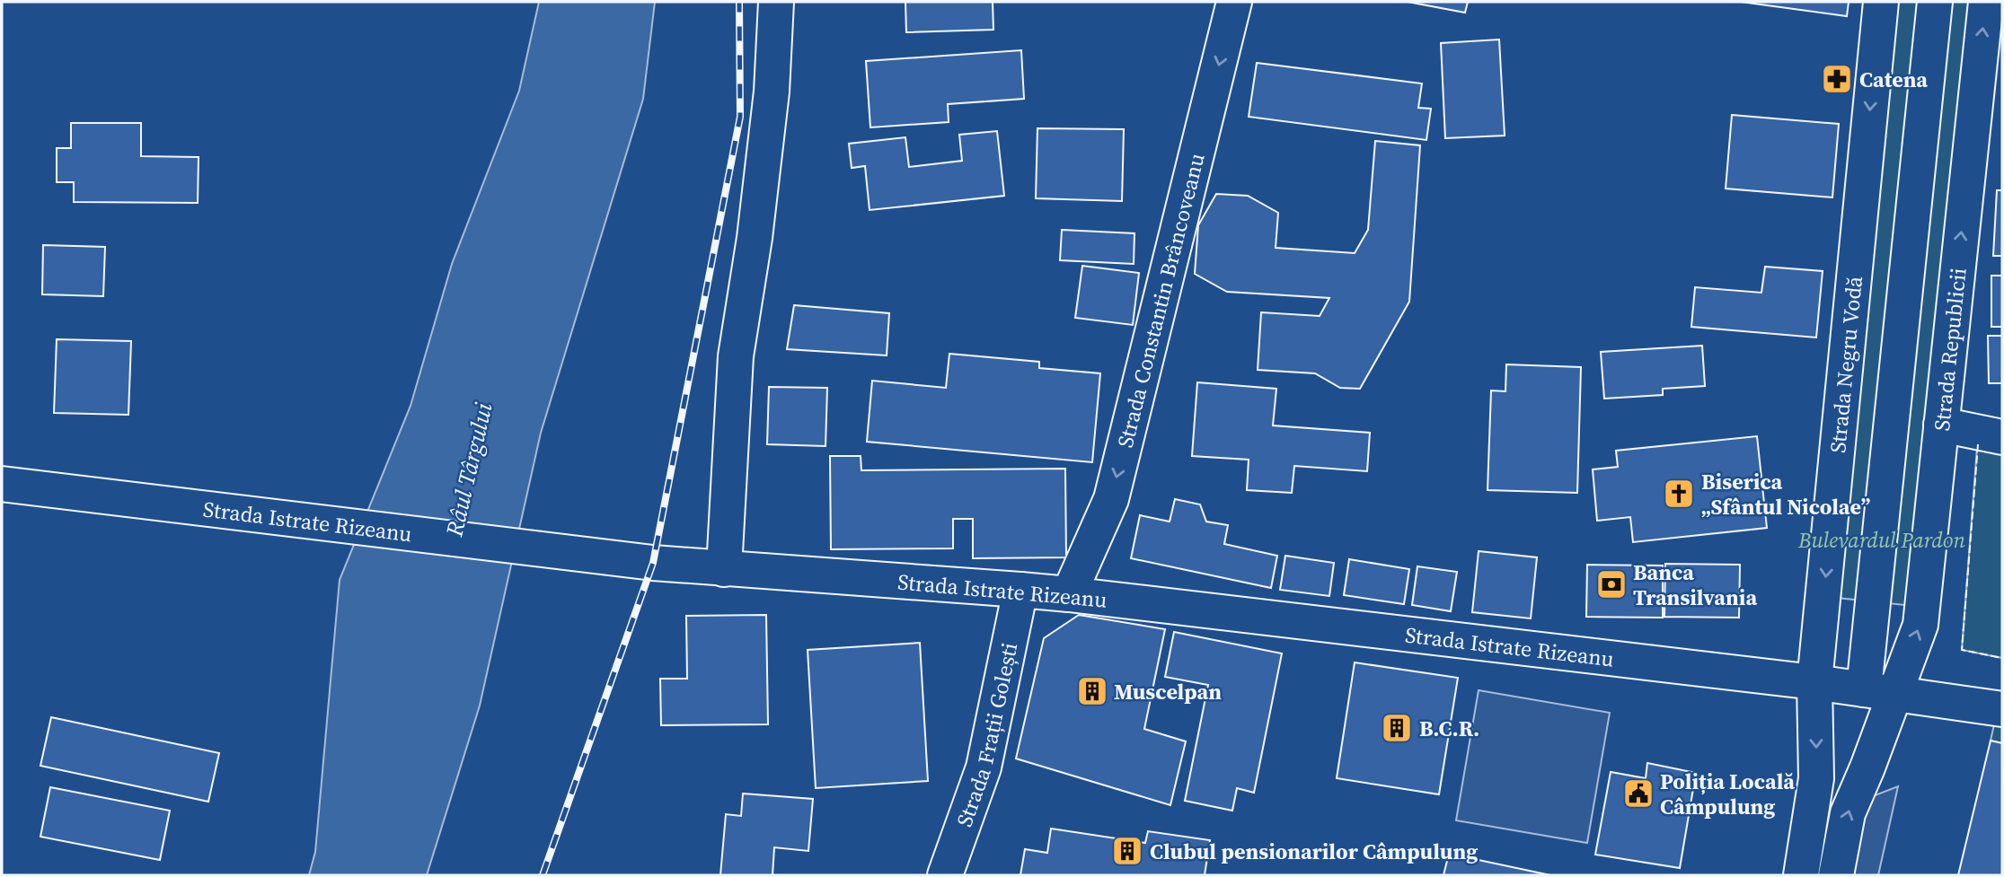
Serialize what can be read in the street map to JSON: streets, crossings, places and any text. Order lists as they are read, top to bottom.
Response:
{
  "streets": {
    "street": [
      "Strada Constantin Brâncoveanu",
      "Strada Republicii",
      "Strada Negru Vodă",
      "Strada Istrate Rizeanu",
      "Strada Frații Golești"
    ]
  },
  "crossings": [
    ["Strada Constantin Brâncoveanu", "Strada Istrate Rizeanu"],
    ["Strada Republicii", "Strada Istrate Rizeanu"],
    ["Strada Negru Vodă", "Strada Istrate Rizeanu"],
    ["Strada Istrate Rizeanu", "Strada Frații Golești"]
  ],
  "one_way": ["Strada Constantin Brâncoveanu"],
  "water": ["Râul Târgului"],
  "parks": ["Bulevardul Pardon"],
  "places": {
    "pharmacy": ["Catena"],
    "church": ["Biserica „Sfântul Nicolae”"],
    "bank": ["Banca Transilvania"],
    "building": ["Muscelpan", "B.C.R.", "Clubul pensionarilor Câmpulung"],
    "public building": ["Poliția Locală Câmpulung"]
  }
}
